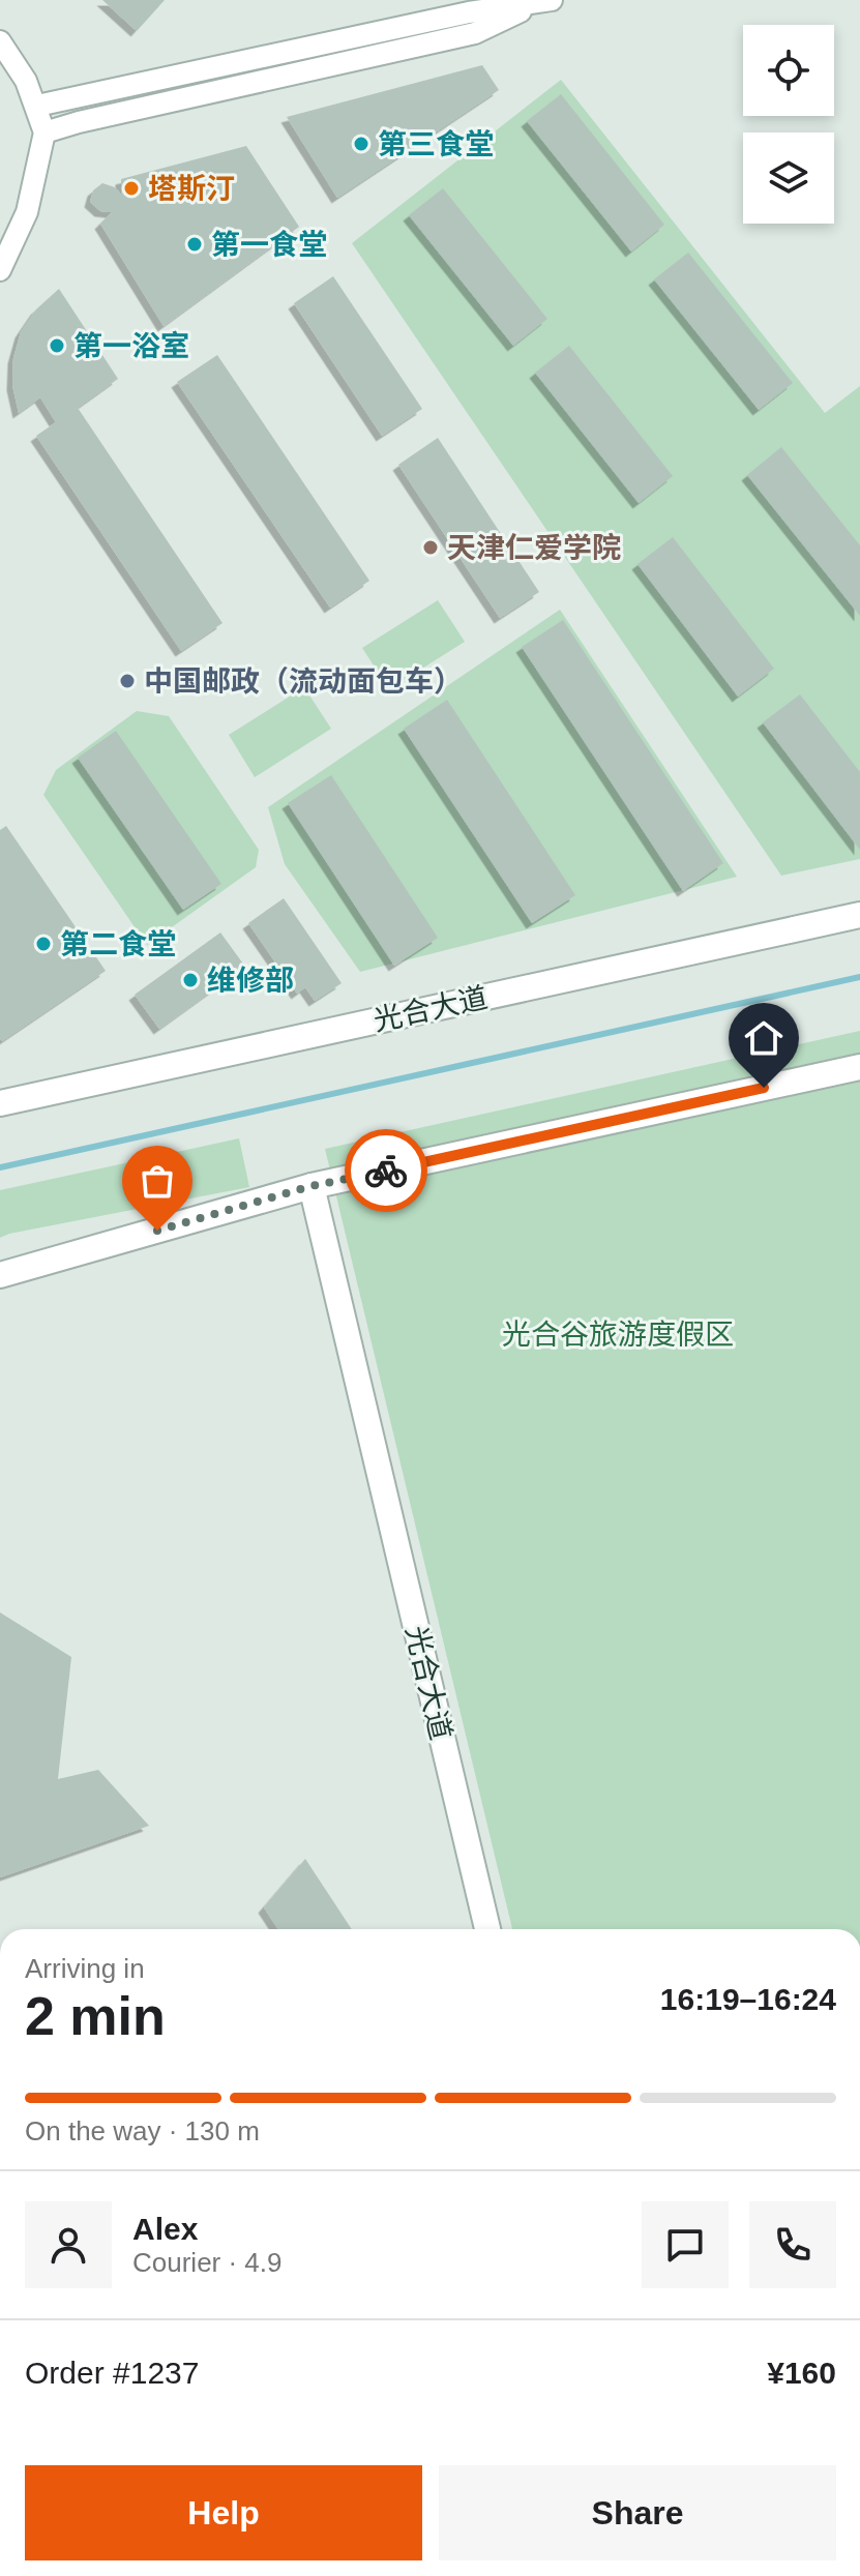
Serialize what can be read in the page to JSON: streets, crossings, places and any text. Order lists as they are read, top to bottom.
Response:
{
  "streets": {
    "street": ["光合大道"]
  },
  "parks": ["光合谷旅游度假区"],
  "places": [
    "第三食堂",
    "塔斯汀",
    "第一食堂",
    "第一浴室",
    "天津仁爱学院",
    "中国邮政（流动面包车）",
    "第二食堂",
    "维修部"
  ],
  "page": {
    "heading": ["2 min", "Arriving in", "16:19–16:24"],
    "panel": [
      "Alex",
      "Courier · 4.9",
      "Order #1237",
      "¥160"
    ],
    "bar": "On the way · 130 m",
    "buttons": ["Help", "Share"]
  }
}
